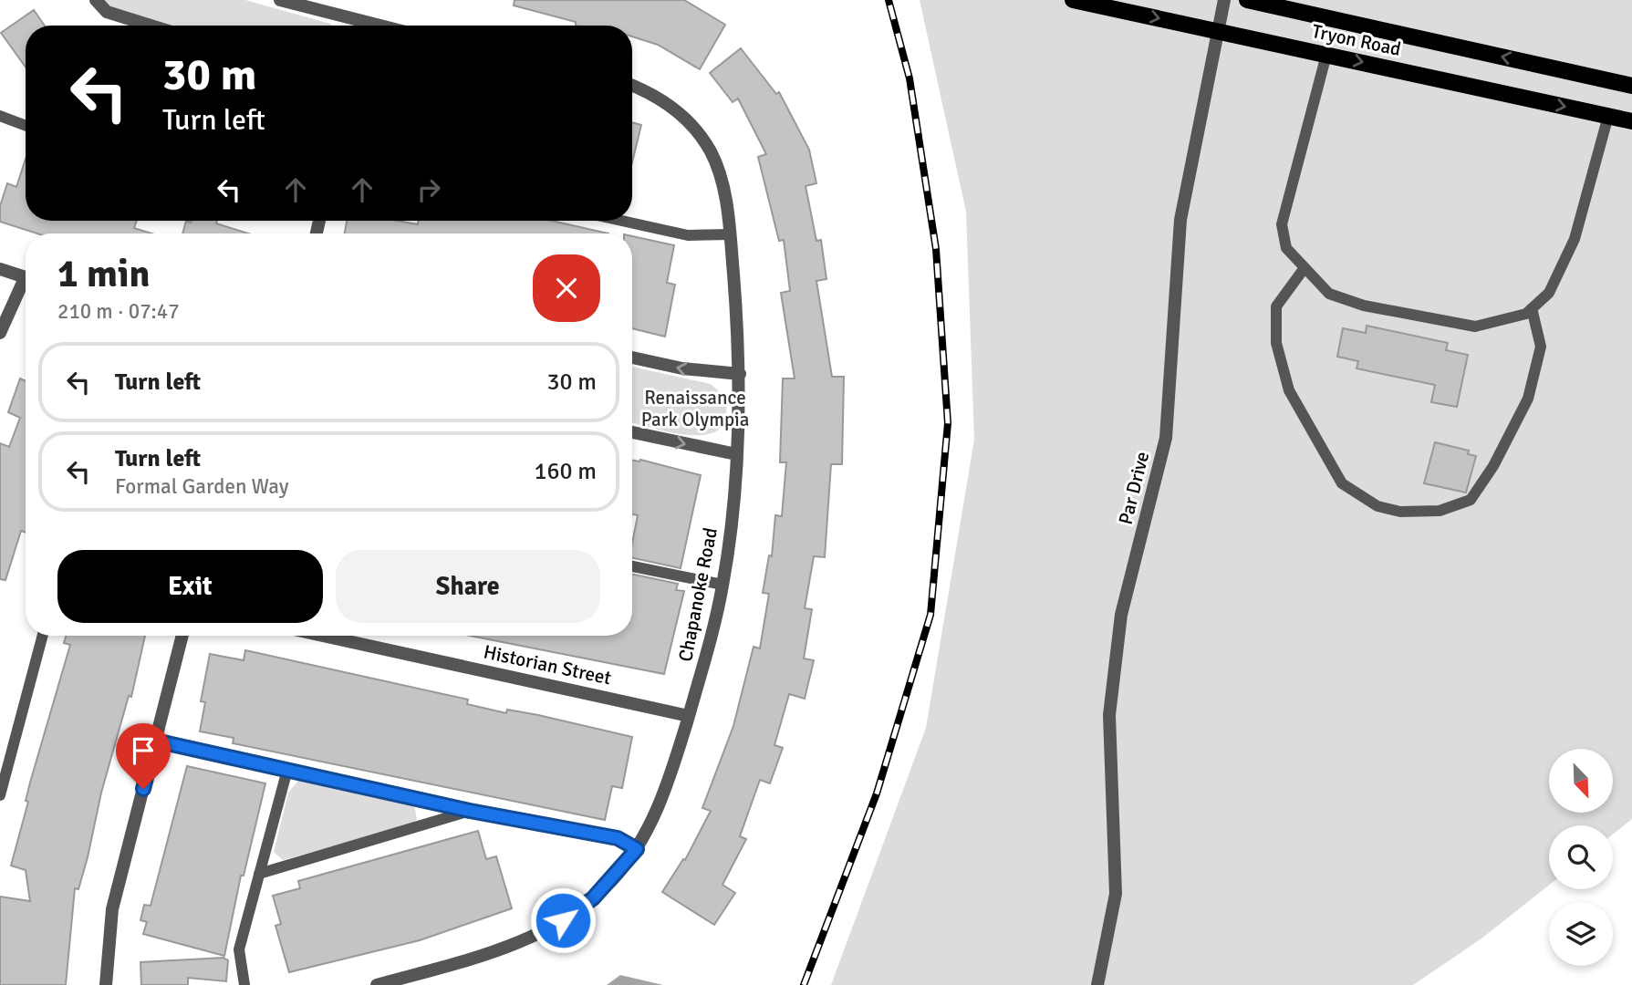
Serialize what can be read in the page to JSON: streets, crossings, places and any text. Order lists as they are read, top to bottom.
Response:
{
  "streets": {
    "main road": ["Tryon Road"],
    "street": ["Par Drive", "Chapanoke Road", "Historian Street"]
  },
  "crossings": [
    ["Tryon Road", "Par Drive"],
    ["Chapanoke Road", "Historian Street"]
  ],
  "parks": ["Renaissance Park Olympia"],
  "north": "bottom right",
  "page": {
    "turn": ["30 m", "Turn left"],
    "heading": ["1 min", "210 m · 07:47"],
    "list": [
      {
        "name": "Turn left",
        "value": "30 m"
      },
      {
        "name": "Turn left",
        "note": "Formal Garden Way",
        "value": "160 m"
      }
    ],
    "buttons": ["Exit", "Share"]
  }
}
